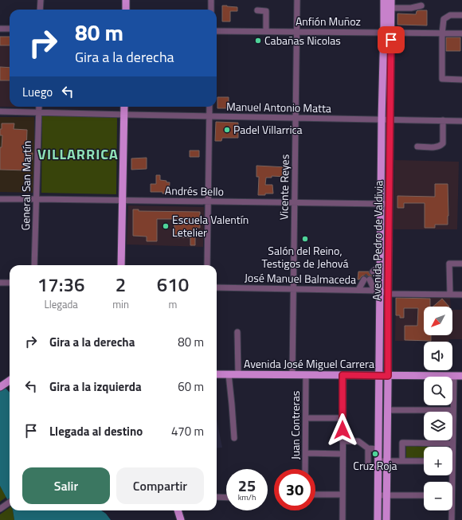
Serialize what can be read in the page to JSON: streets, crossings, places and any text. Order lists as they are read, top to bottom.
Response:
{
  "streets": {
    "main road": ["Avenida Pedro de Valdivia", "Avenida José Miguel Carrera"],
    "street": [
      "Anfión Muñoz",
      "Manuel Antonio Matta",
      "General San Martín",
      "Vicente Reyes",
      "Andrés Bello",
      "José Manuel Balmaceda",
      "Juan Contreras"
    ]
  },
  "crossings": [
    ["Anfión Muñoz", "Vicente Reyes"],
    ["Anfión Muñoz", "Avenida Pedro de Valdivia"],
    ["Manuel Antonio Matta", "General San Martín"],
    ["Manuel Antonio Matta", "Vicente Reyes"],
    ["Manuel Antonio Matta", "Avenida Pedro de Valdivia"],
    ["General San Martín", "Andrés Bello"],
    ["Vicente Reyes", "Andrés Bello"],
    ["Vicente Reyes", "José Manuel Balmaceda"],
    ["Vicente Reyes", "Avenida José Miguel Carrera"],
    ["Andrés Bello", "Avenida Pedro de Valdivia"],
    ["Avenida Pedro de Valdivia", "José Manuel Balmaceda"],
    ["Avenida Pedro de Valdivia", "Avenida José Miguel Carrera"],
    ["Avenida José Miguel Carrera", "Juan Contreras"]
  ],
  "districts": ["VILLARRICA"],
  "places": [
    "Cabañas Nicolas",
    "Padel Villarrica",
    "Escuela Valentín Letelier",
    "Salón del Reino, Testigos de Jehová",
    "Cruz Roja"
  ],
  "north": "bottom left",
  "page": {
    "turn": ["80 m", "Gira a la derecha"],
    "then": "Luego",
    "eta": [
      "17:36",
      "Llegada",
      "2",
      "min",
      "610",
      "m"
    ],
    "map_buttons": ["+", "−"],
    "list": [
      {
        "name": "Gira a la derecha",
        "value": "80 m"
      },
      {
        "name": "Gira a la izquierda",
        "value": "60 m"
      },
      {
        "name": "Llegada al destino",
        "value": "470 m"
      }
    ],
    "buttons": ["Salir", "Compartir"],
    "speed": "25 km/h",
    "limit": "30"
  }
}
